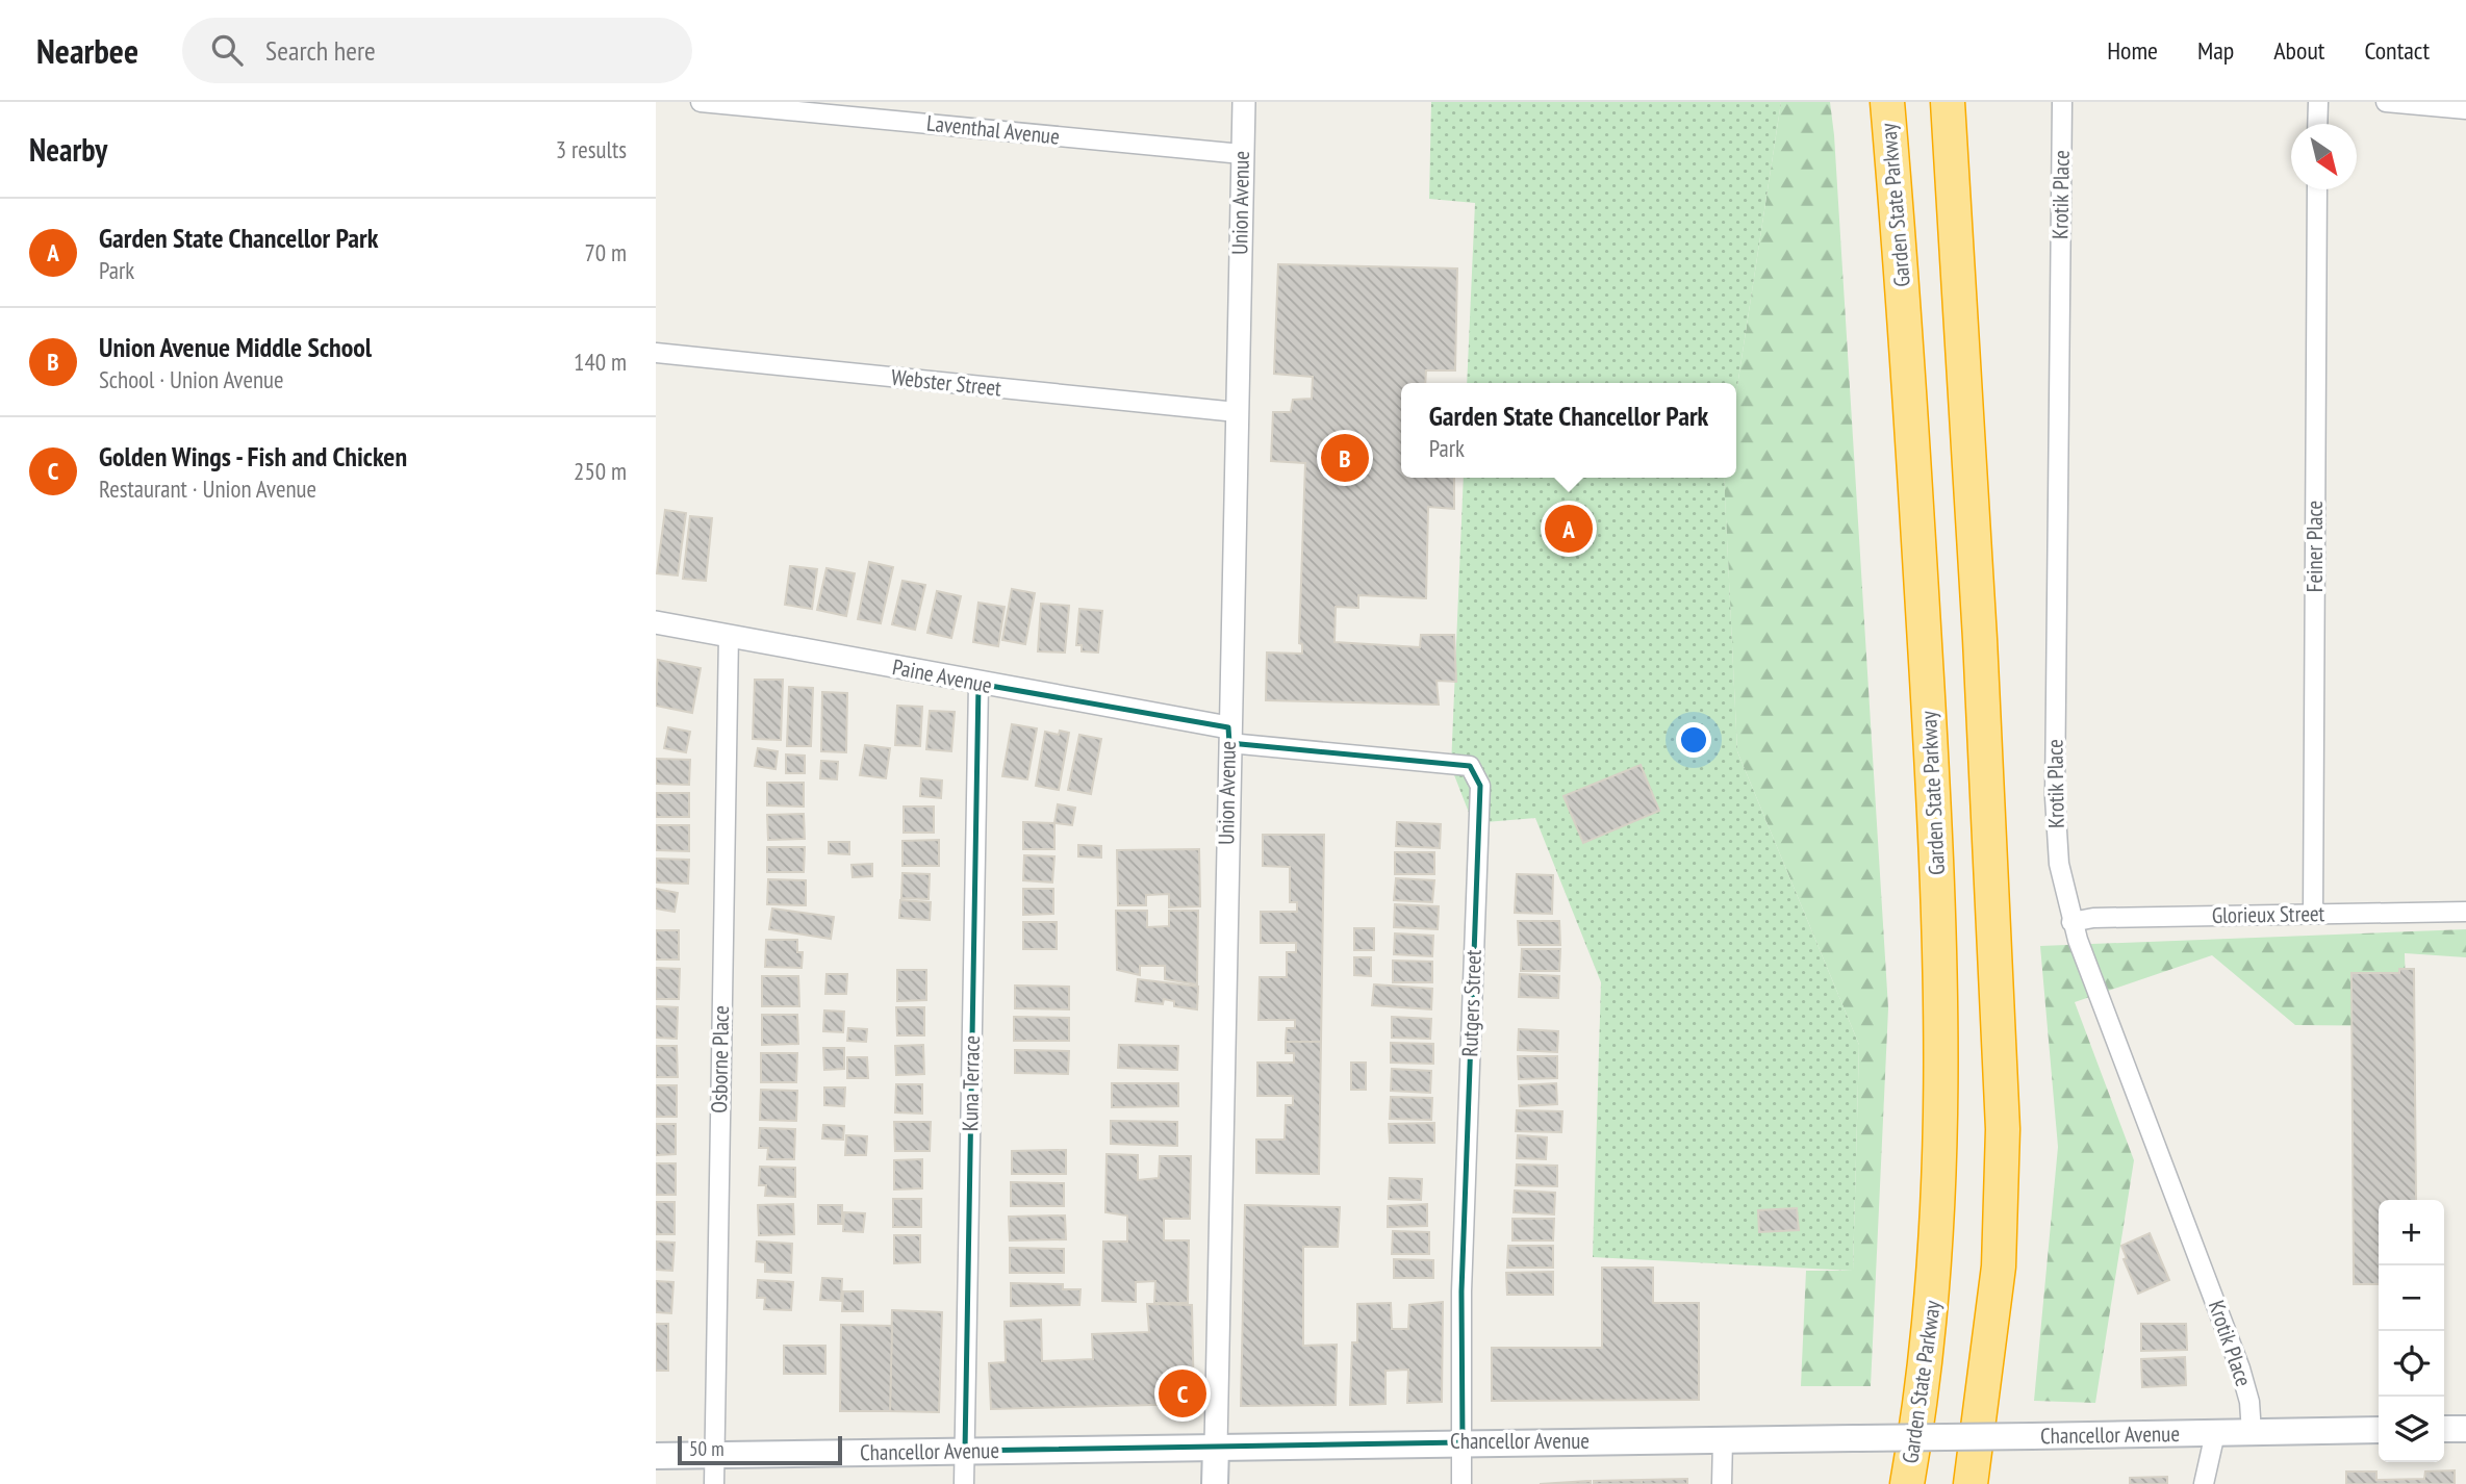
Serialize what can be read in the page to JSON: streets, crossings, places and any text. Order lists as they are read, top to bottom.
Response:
{
  "streets": {
    "highway": ["Garden State Parkway"],
    "main road": ["Union Avenue", "Chancellor Avenue"],
    "street": [
      "Laventhal Avenue",
      "Krotik Place",
      "Webster Street",
      "Feiner Place",
      "Paine Avenue",
      "Glorieux Street",
      "Rutgers Street",
      "Osborne Place",
      "Kuna Terrace"
    ]
  },
  "crossings": [
    ["Laventhal Avenue", "Union Avenue"],
    ["Krotik Place", "Glorieux Street"],
    ["Krotik Place", "Chancellor Avenue"],
    ["Union Avenue", "Webster Street"],
    ["Union Avenue", "Paine Avenue"],
    ["Union Avenue", "Rutgers Street"],
    ["Union Avenue", "Chancellor Avenue"],
    ["Feiner Place", "Glorieux Street"],
    ["Paine Avenue", "Rutgers Street"],
    ["Paine Avenue", "Osborne Place"],
    ["Paine Avenue", "Kuna Terrace"],
    ["Rutgers Street", "Chancellor Avenue"],
    ["Osborne Place", "Chancellor Avenue"],
    ["Kuna Terrace", "Chancellor Avenue"]
  ],
  "scale_bar": "50 m",
  "north": "bottom right",
  "page": {
    "header": "Nearbee",
    "search": "Search here",
    "nav": [
      "Home",
      "Map",
      "About",
      "Contact"
    ],
    "heading": ["Nearby", "3 results"],
    "list": [
      {
        "mark": "A",
        "name": "Garden State Chancellor Park",
        "note": "Park",
        "value": "70 m"
      },
      {
        "mark": "B",
        "name": "Union Avenue Middle School",
        "note": "School · Union Avenue",
        "value": "140 m"
      },
      {
        "mark": "C",
        "name": "Golden Wings - Fish and Chicken",
        "note": "Restaurant · Union Avenue",
        "value": "250 m"
      }
    ],
    "popup": ["Garden State Chancellor Park", "Park"],
    "pins": ["B", "A", "C"],
    "map_buttons": ["+", "−"],
    "scale": "50 m"
  }
}
